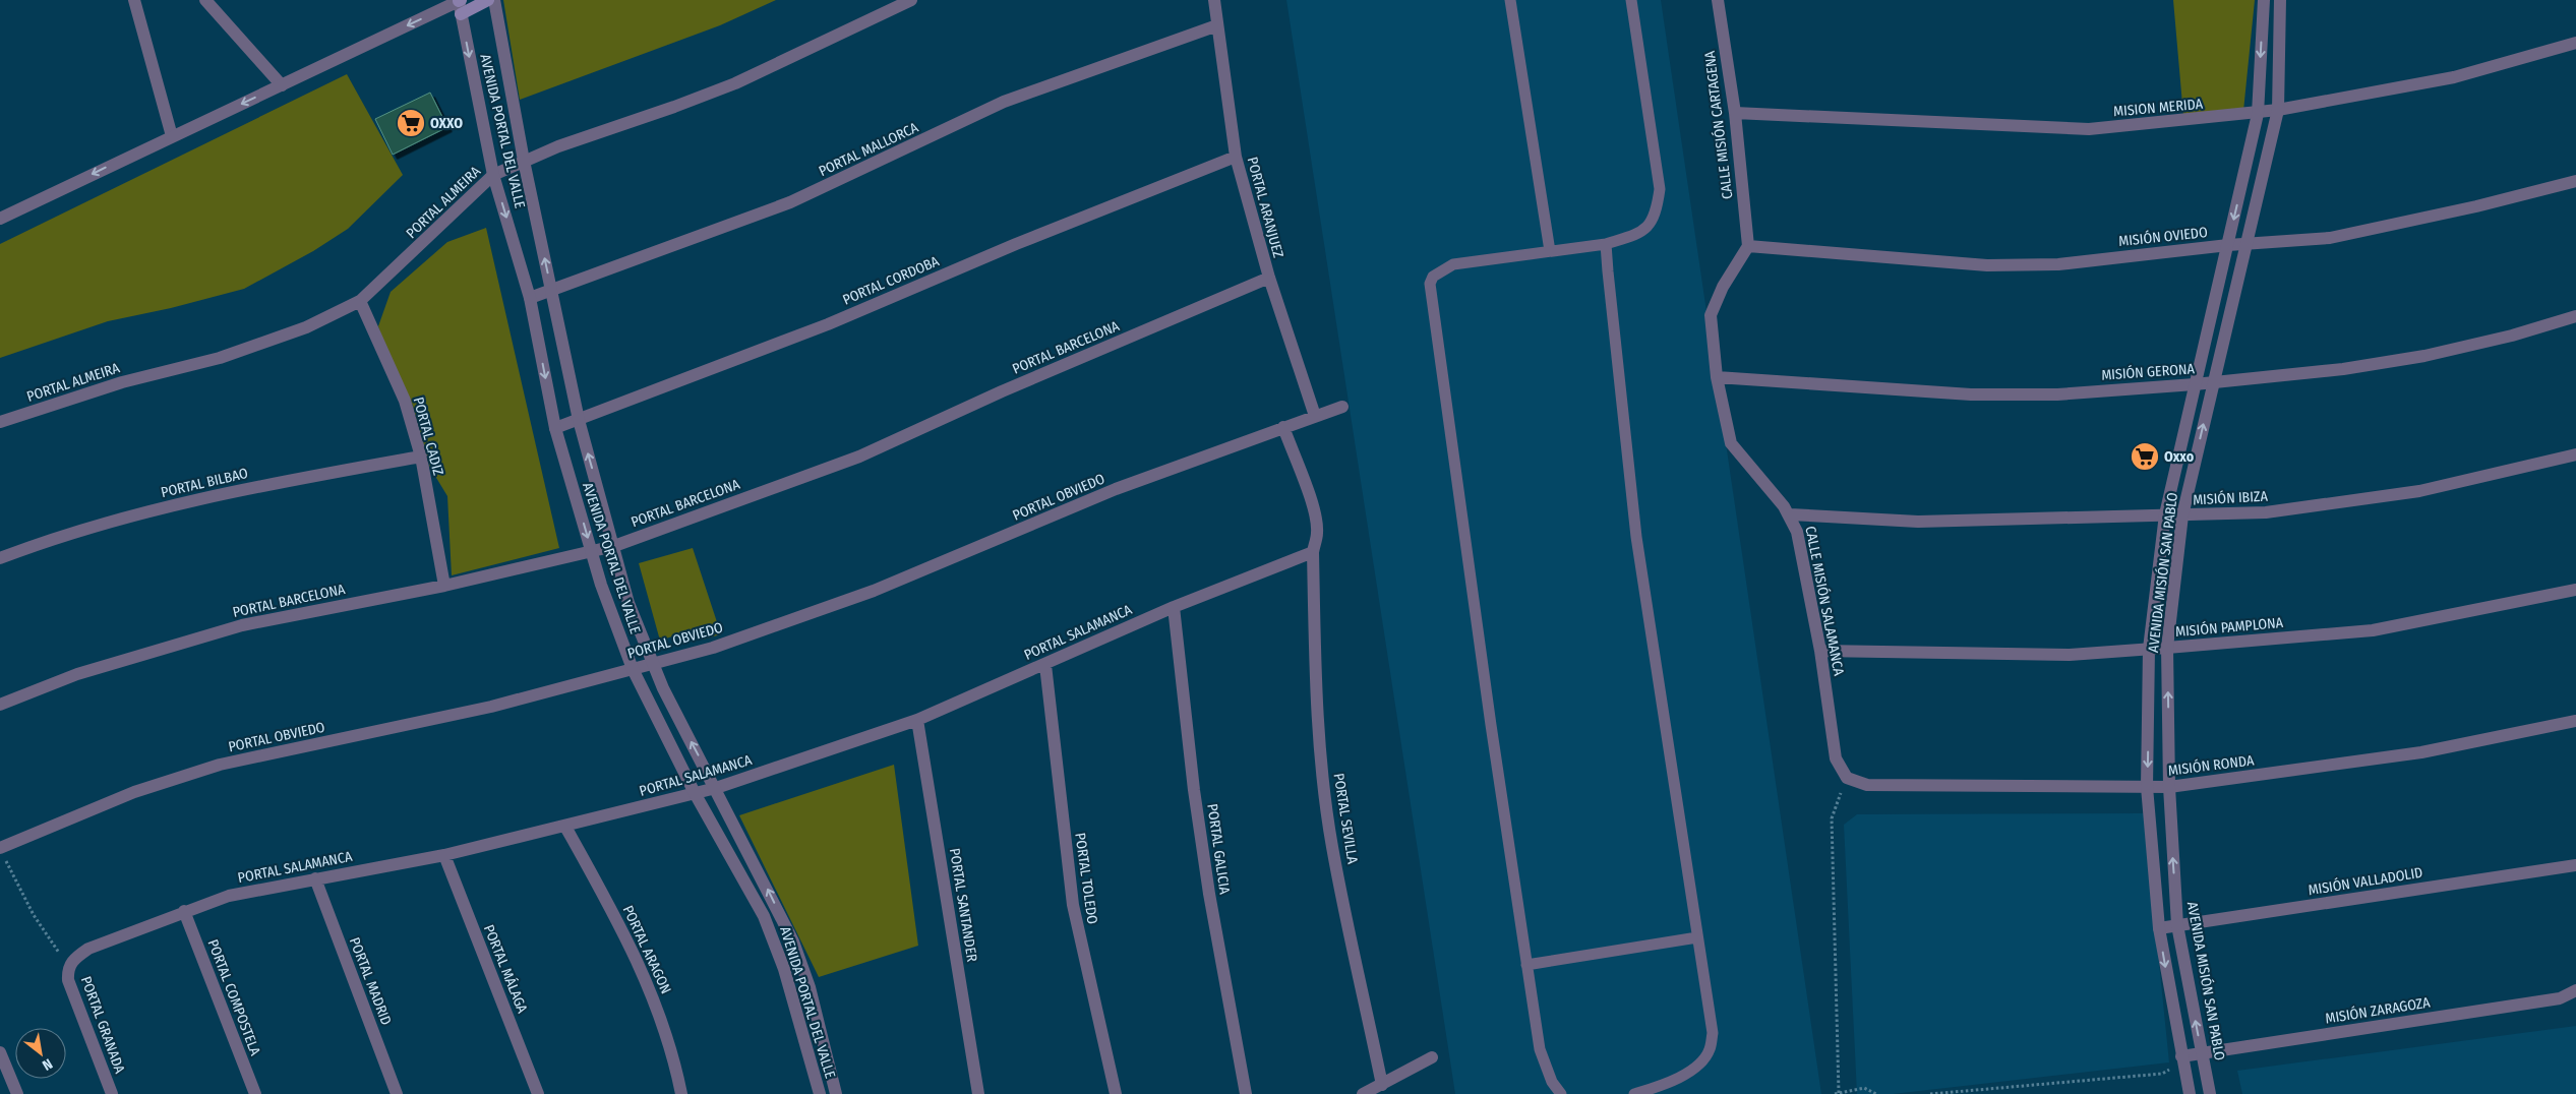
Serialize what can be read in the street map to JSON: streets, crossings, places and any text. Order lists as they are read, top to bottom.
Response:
{
  "streets": {
    "street": [
      "MISION MERIDA",
      "CALLE MISIÓN CARTAGENA",
      "AVENIDA PORTAL DEL VALLE",
      "PORTAL MALLORCA",
      "PORTAL ALMEIRA",
      "PORTAL ARANJUEZ",
      "MISIÓN OVIEDO",
      "PORTAL CORDOBA",
      "PORTAL BARCELONA",
      "MISIÓN GERONA",
      "PORTAL CADIZ",
      "PORTAL BILBAO",
      "PORTAL OBVIEDO",
      "MISIÓN IBIZA",
      "AVENIDA MISIÓN SAN PABLO",
      "CALLE MISIÓN SALAMANCA",
      "MISIÓN PAMPLONA",
      "PORTAL SALAMANCA",
      "MISIÓN RONDA",
      "PORTAL SEVILLA",
      "PORTAL GALICIA",
      "PORTAL TOLEDO",
      "MISIÓN VALLADOLID",
      "PORTAL SANTANDER",
      "PORTAL ARAGON",
      "PORTAL MÁLAGA",
      "PORTAL MADRID",
      "PORTAL COMPOSTELA",
      "MISIÓN ZARAGOZA",
      "PORTAL GRANADA"
    ]
  },
  "crossings": [
    ["MISION MERIDA", "CALLE MISIÓN CARTAGENA"],
    ["MISION MERIDA", "AVENIDA MISIÓN SAN PABLO"],
    ["CALLE MISIÓN CARTAGENA", "MISIÓN OVIEDO"],
    ["CALLE MISIÓN CARTAGENA", "CALLE MISIÓN SALAMANCA"],
    ["AVENIDA PORTAL DEL VALLE", "PORTAL MALLORCA"],
    ["AVENIDA PORTAL DEL VALLE", "PORTAL ALMEIRA"],
    ["AVENIDA PORTAL DEL VALLE", "PORTAL CORDOBA"],
    ["AVENIDA PORTAL DEL VALLE", "PORTAL BARCELONA"],
    ["AVENIDA PORTAL DEL VALLE", "PORTAL OBVIEDO"],
    ["AVENIDA PORTAL DEL VALLE", "PORTAL SALAMANCA"],
    ["PORTAL MALLORCA", "PORTAL ARANJUEZ"],
    ["PORTAL ALMEIRA", "PORTAL CADIZ"],
    ["PORTAL ARANJUEZ", "PORTAL CORDOBA"],
    ["PORTAL ARANJUEZ", "PORTAL BARCELONA"],
    ["PORTAL ARANJUEZ", "PORTAL OBVIEDO"],
    ["MISIÓN OVIEDO", "AVENIDA MISIÓN SAN PABLO"],
    ["MISIÓN OVIEDO", "CALLE MISIÓN SALAMANCA"],
    ["PORTAL BARCELONA", "PORTAL CADIZ"],
    ["MISIÓN GERONA", "AVENIDA MISIÓN SAN PABLO"],
    ["MISIÓN GERONA", "CALLE MISIÓN SALAMANCA"],
    ["PORTAL CADIZ", "PORTAL BILBAO"],
    ["PORTAL OBVIEDO", "PORTAL SEVILLA"],
    ["MISIÓN IBIZA", "AVENIDA MISIÓN SAN PABLO"],
    ["MISIÓN IBIZA", "CALLE MISIÓN SALAMANCA"],
    ["AVENIDA MISIÓN SAN PABLO", "MISIÓN PAMPLONA"],
    ["AVENIDA MISIÓN SAN PABLO", "MISIÓN RONDA"],
    ["AVENIDA MISIÓN SAN PABLO", "MISIÓN VALLADOLID"],
    ["AVENIDA MISIÓN SAN PABLO", "MISIÓN ZARAGOZA"],
    ["CALLE MISIÓN SALAMANCA", "MISIÓN PAMPLONA"],
    ["CALLE MISIÓN SALAMANCA", "MISIÓN RONDA"],
    ["PORTAL SALAMANCA", "PORTAL SEVILLA"],
    ["PORTAL SALAMANCA", "PORTAL GALICIA"],
    ["PORTAL SALAMANCA", "PORTAL TOLEDO"],
    ["PORTAL SALAMANCA", "PORTAL SANTANDER"],
    ["PORTAL SALAMANCA", "PORTAL ARAGON"],
    ["PORTAL SALAMANCA", "PORTAL MÁLAGA"],
    ["PORTAL SALAMANCA", "PORTAL MADRID"],
    ["PORTAL SALAMANCA", "PORTAL COMPOSTELA"],
    ["PORTAL SALAMANCA", "PORTAL GRANADA"]
  ],
  "places": {
    "supermarket": ["OXXO", "Oxxo"]
  },
  "north": "bottom right"
}
